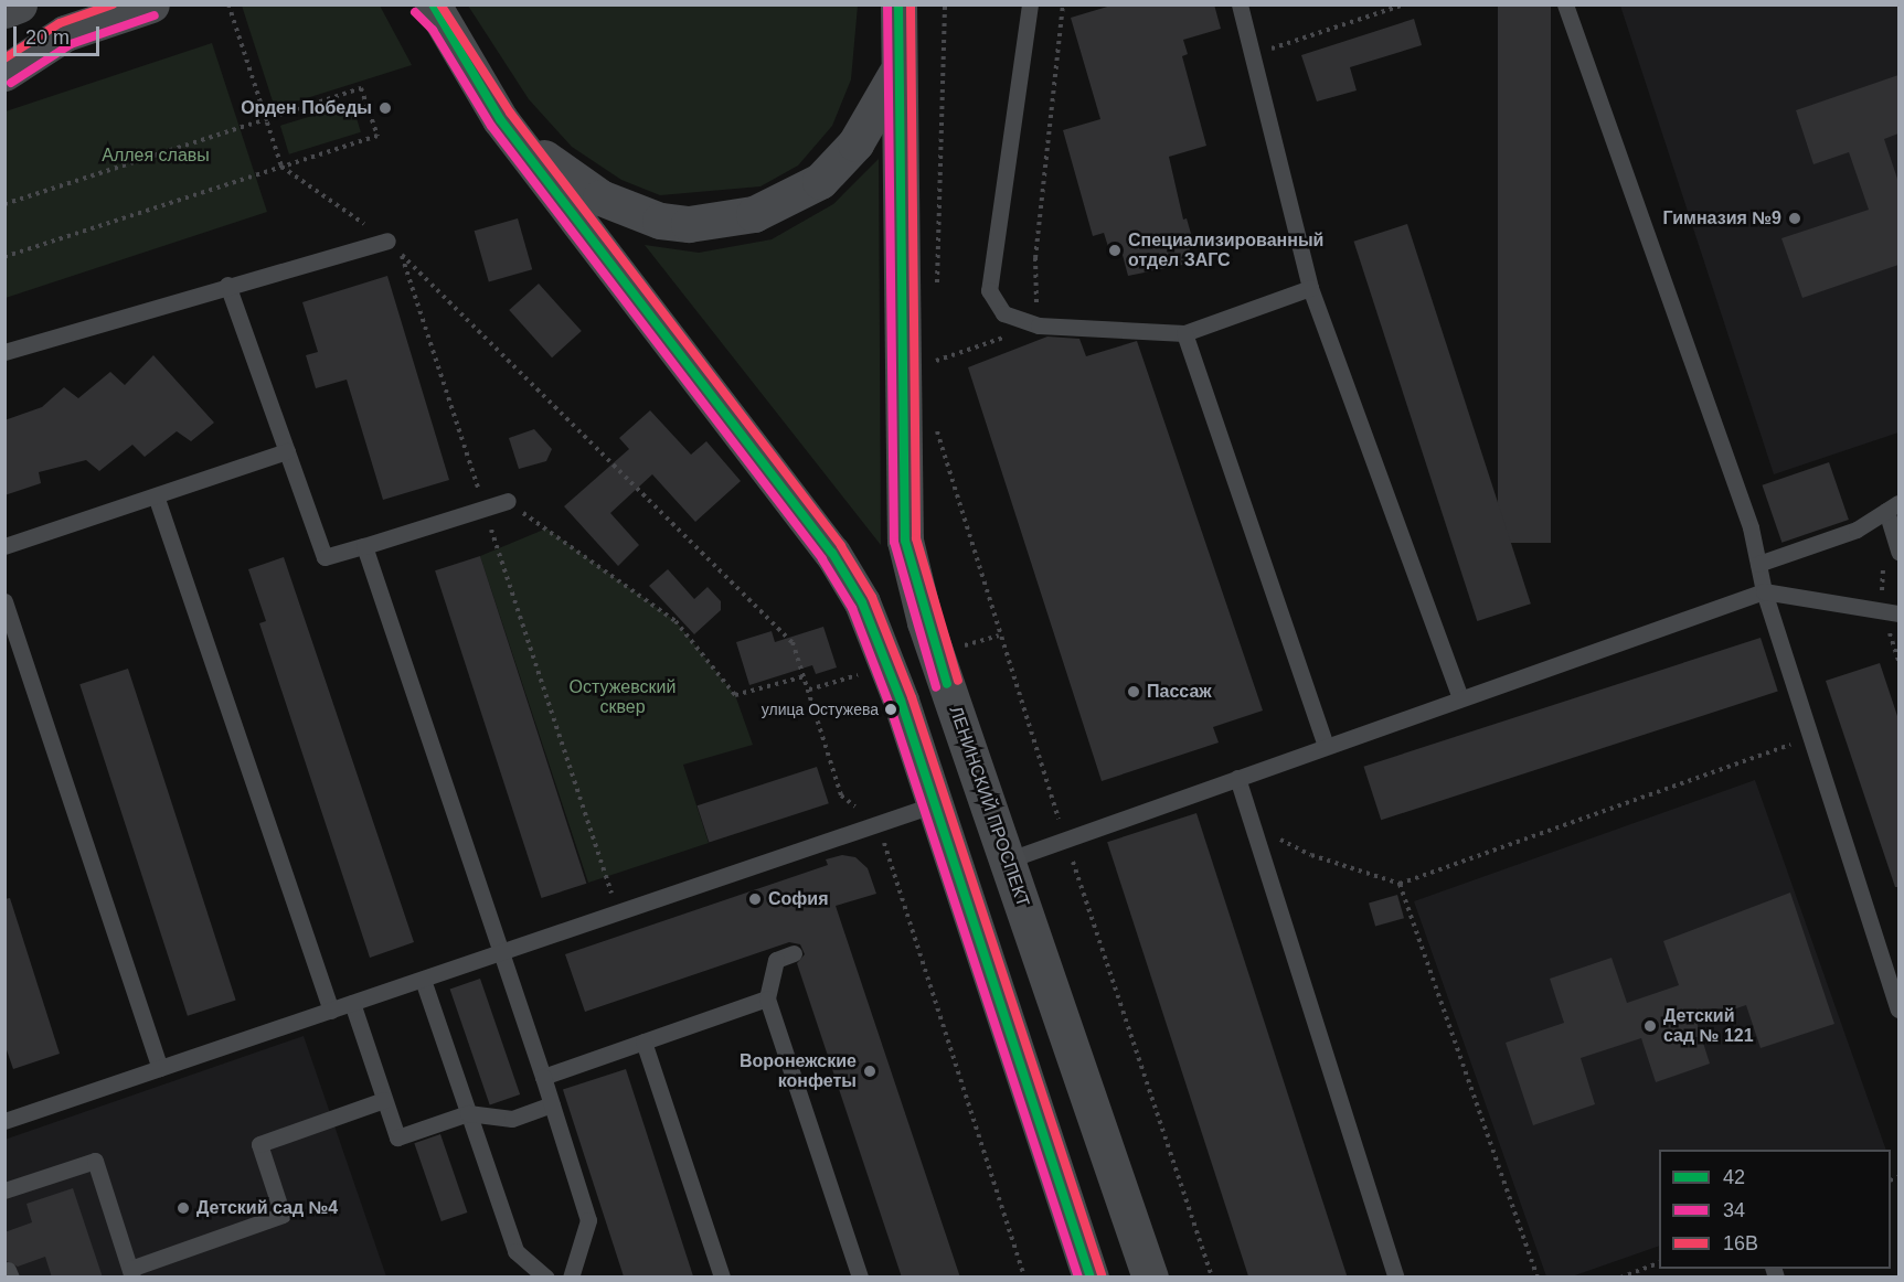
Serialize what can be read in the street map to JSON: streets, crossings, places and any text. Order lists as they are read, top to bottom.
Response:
{
  "streets": {
    "main road": ["ЛЕНИНСКИЙ ПРОСПЕКТ"]
  },
  "parks": ["Аллея славы", "Остужевский сквер"],
  "places": [
    "Орден Победы",
    "Гимназия №9",
    "Специализированный отдел ЗАГС",
    "Пассаж",
    "улица Остужева",
    "София",
    "Детский сад № 121",
    "Воронежские конфеты",
    "Детский сад №4"
  ],
  "lines": ["transit line 42", "transit line 34", "transit line 16В"],
  "legend": ["42", "34", "16В"],
  "scale_bar": "20 m"
}
